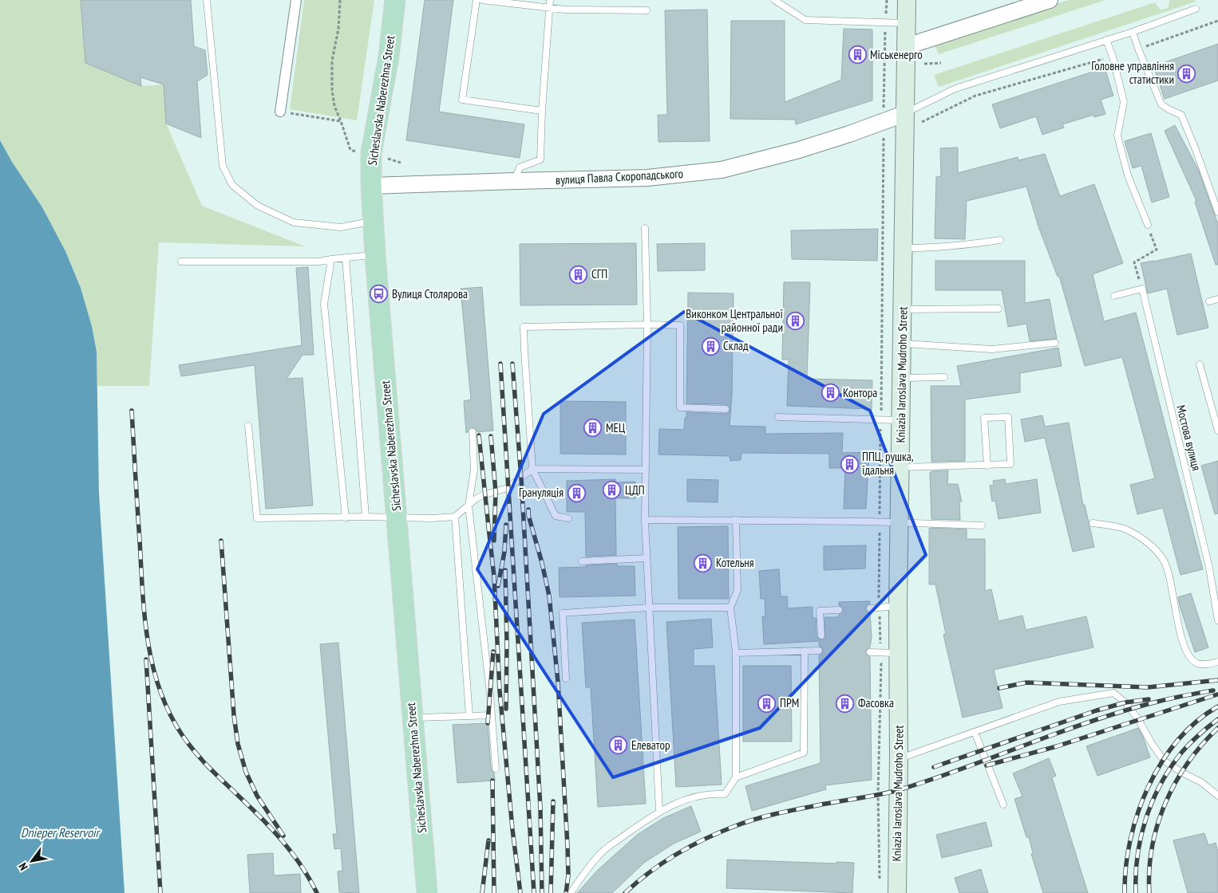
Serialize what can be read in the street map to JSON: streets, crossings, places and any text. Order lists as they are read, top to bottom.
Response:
{
  "streets": {
    "main road": ["Sicheslavska Naberezhna Street", "Kniazia Iaroslava Mudroho Street"],
    "street": ["вулиця Павла Скоропадського"],
    "lane": ["Мостова вулиця"]
  },
  "crossings": [
    ["Sicheslavska Naberezhna Street", "вулиця Павла Скоропадського"],
    ["вулиця Павла Скоропадського", "Kniazia Iaroslava Mudroho Street"]
  ],
  "water": ["Dnieper Reservoir"],
  "places": {
    "building": [
      "Міськенерго",
      "Головне управління статистики",
      "СГП",
      "Виконком Центральної районної ради",
      "Склад",
      "Контора",
      "МЕЦ",
      "ППЦ, рушка, їдальня",
      "ЦДП",
      "Грануляція",
      "Котельня",
      "ПРМ",
      "Фасовка",
      "Елеватор"
    ],
    "bus stop": ["Вулиця Столярова"]
  },
  "north": "bottom left"
}
